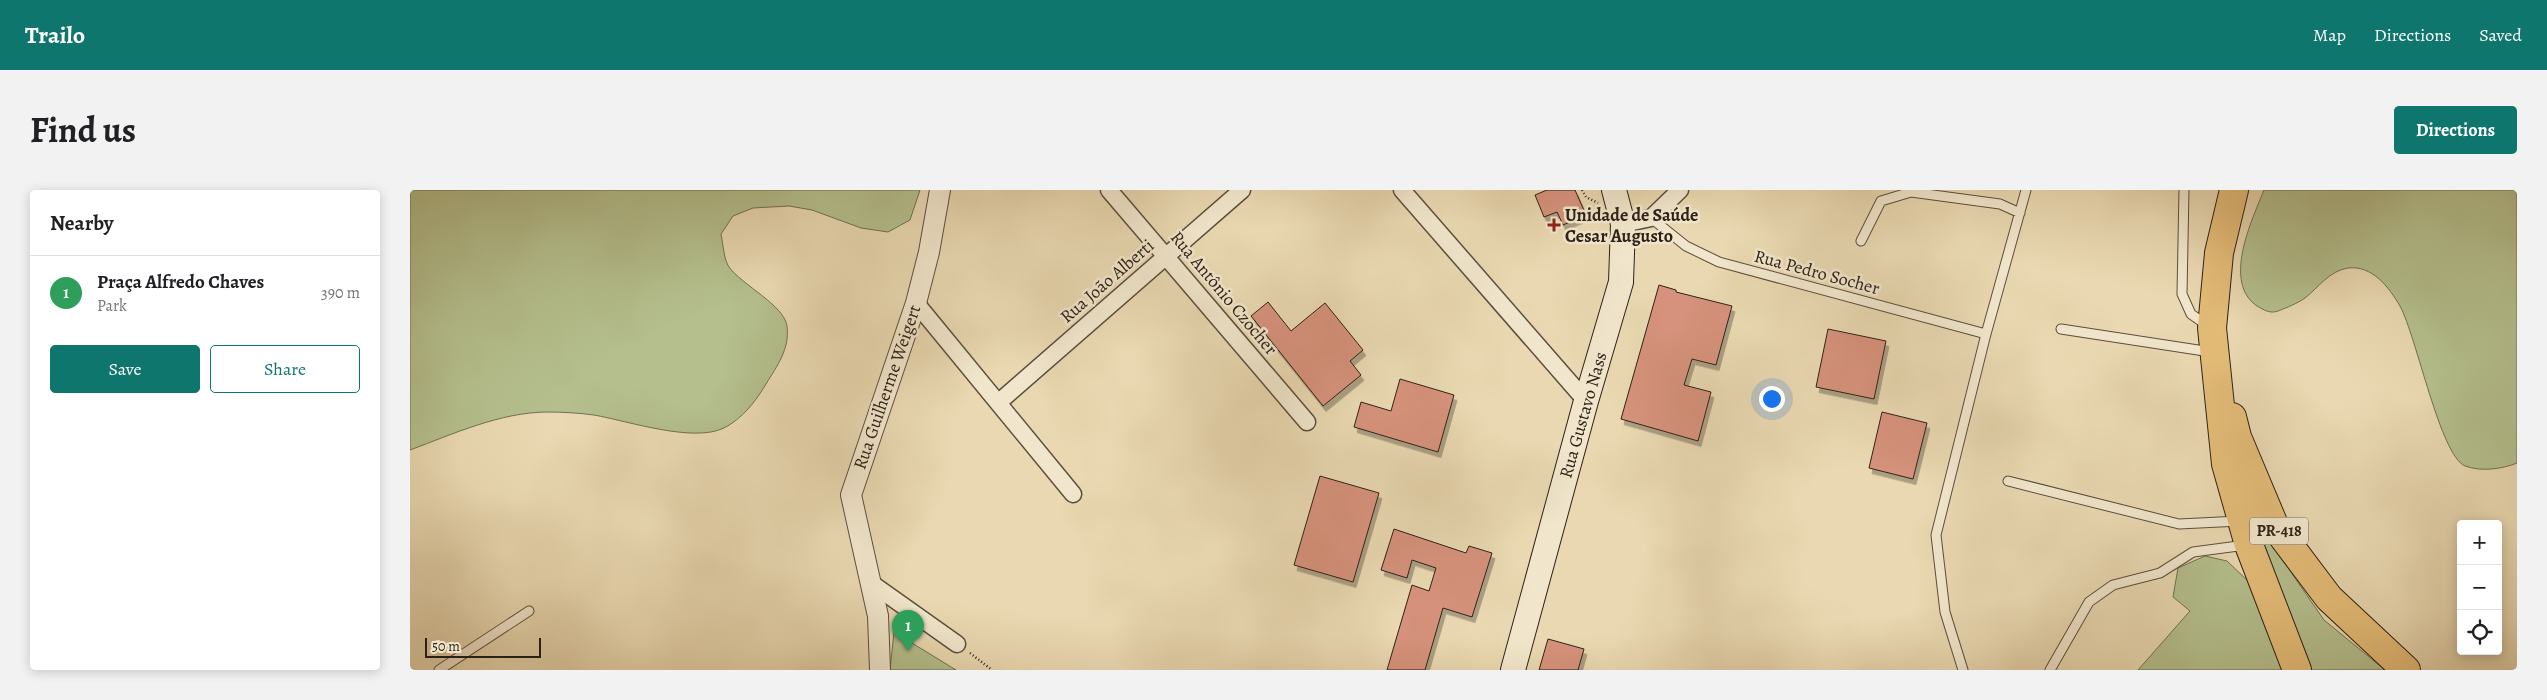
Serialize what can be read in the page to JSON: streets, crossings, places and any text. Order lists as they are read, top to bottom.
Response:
{
  "streets": {
    "highway": ["PR-418"],
    "main road": ["Rua Gustavo Nass"],
    "street": ["Rua João Alberti", "Rua Antônio Czocher", "Rua Guilherme Weigert"],
    "lane": ["Rua Pedro Socher"]
  },
  "crossings": [
    ["Rua João Alberti", "Rua Antônio Czocher"]
  ],
  "places": {
    "health": ["Unidade de Saúde Cesar Augusto"]
  },
  "scale_bar": "50 m",
  "page": {
    "header": "Trailo",
    "nav": ["Map", "Directions", "Saved"],
    "title": "Find us",
    "buttons": [
      "Directions",
      ["Save", "Share"]
    ],
    "heading": "Nearby",
    "list": [
      {
        "mark": "1",
        "name": "Praça Alfredo Chaves",
        "note": "Park",
        "value": "390 m"
      }
    ],
    "map_buttons": ["+", "−"],
    "pins": "1",
    "scale": "50 m"
  }
}
